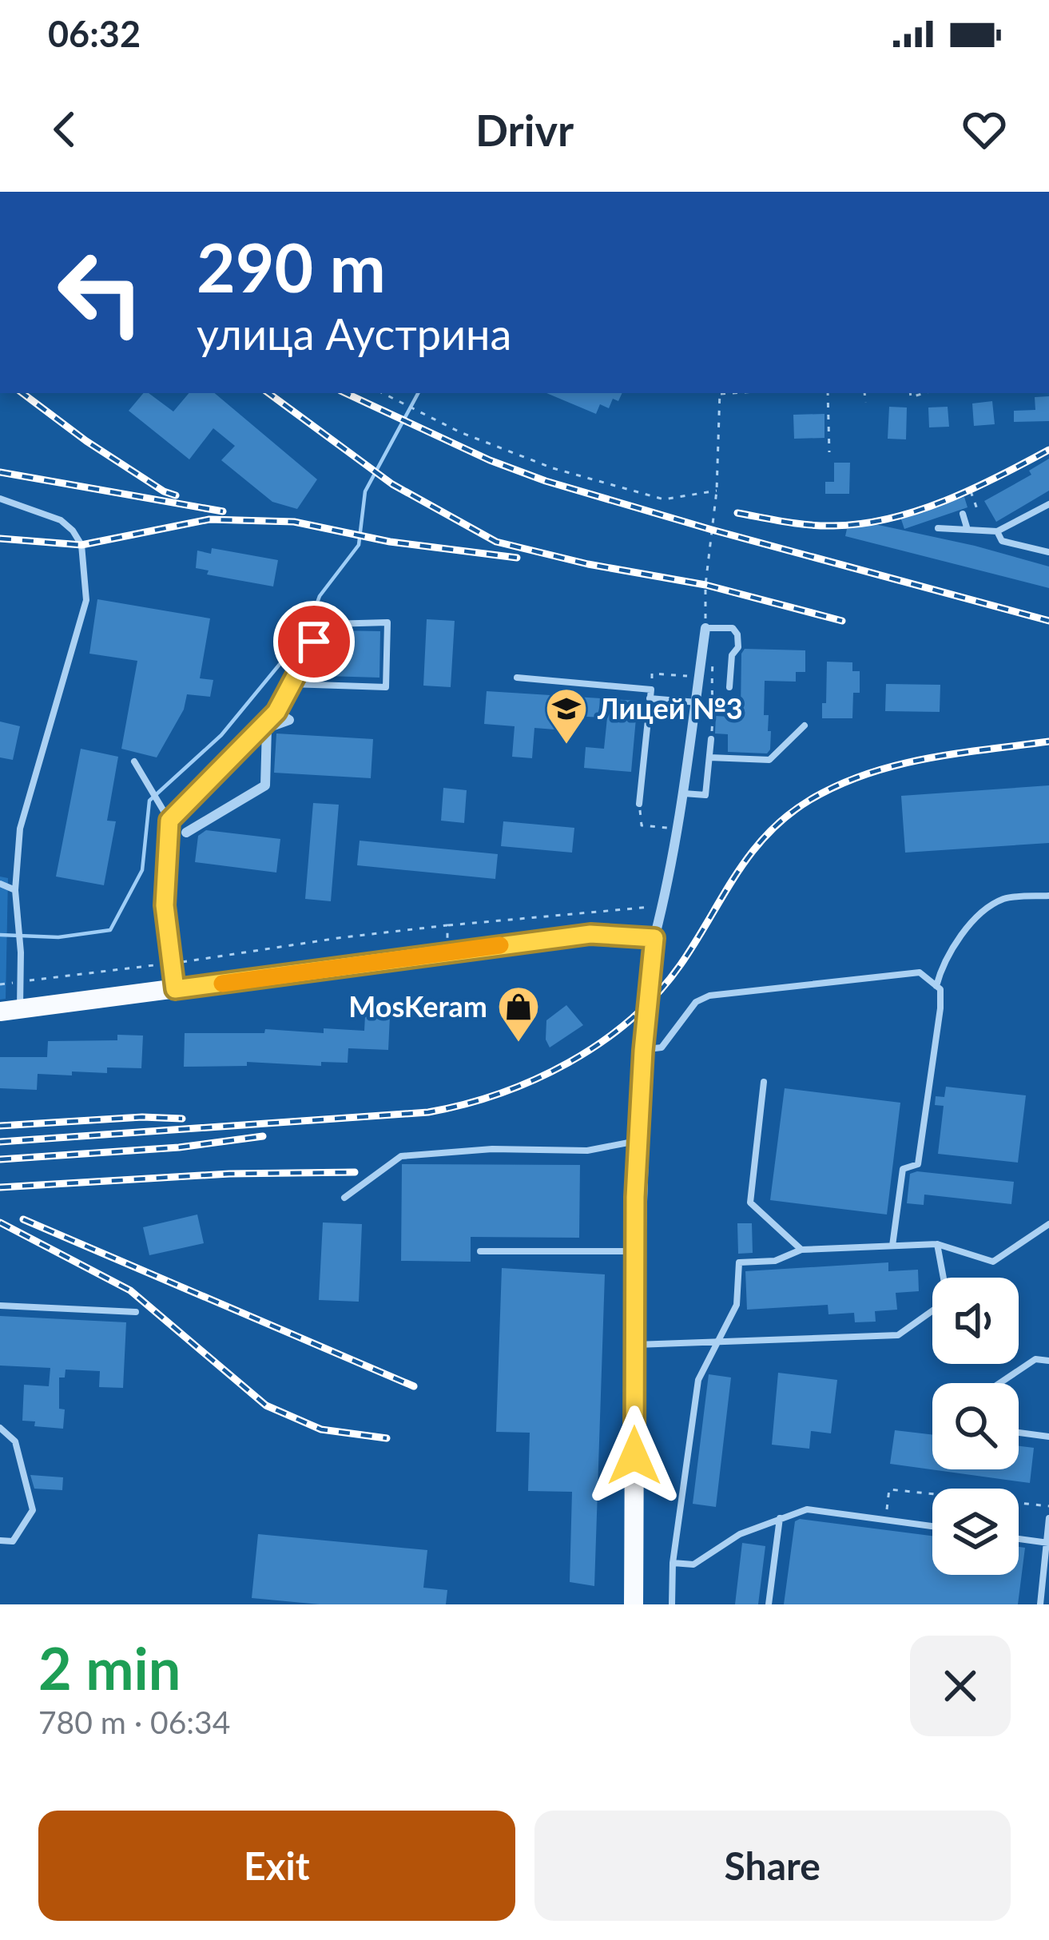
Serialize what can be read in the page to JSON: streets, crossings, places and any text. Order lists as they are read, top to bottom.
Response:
{
  "places": {
    "school or university": ["Лицей №3"],
    "shop": ["MosKeram"]
  },
  "page": {
    "status": "06:32",
    "header": "Drivr",
    "turn": ["290 m", "улица Аустрина"],
    "heading": ["2 min", "780 m · 06:34"],
    "buttons": ["Exit", "Share"]
  }
}
